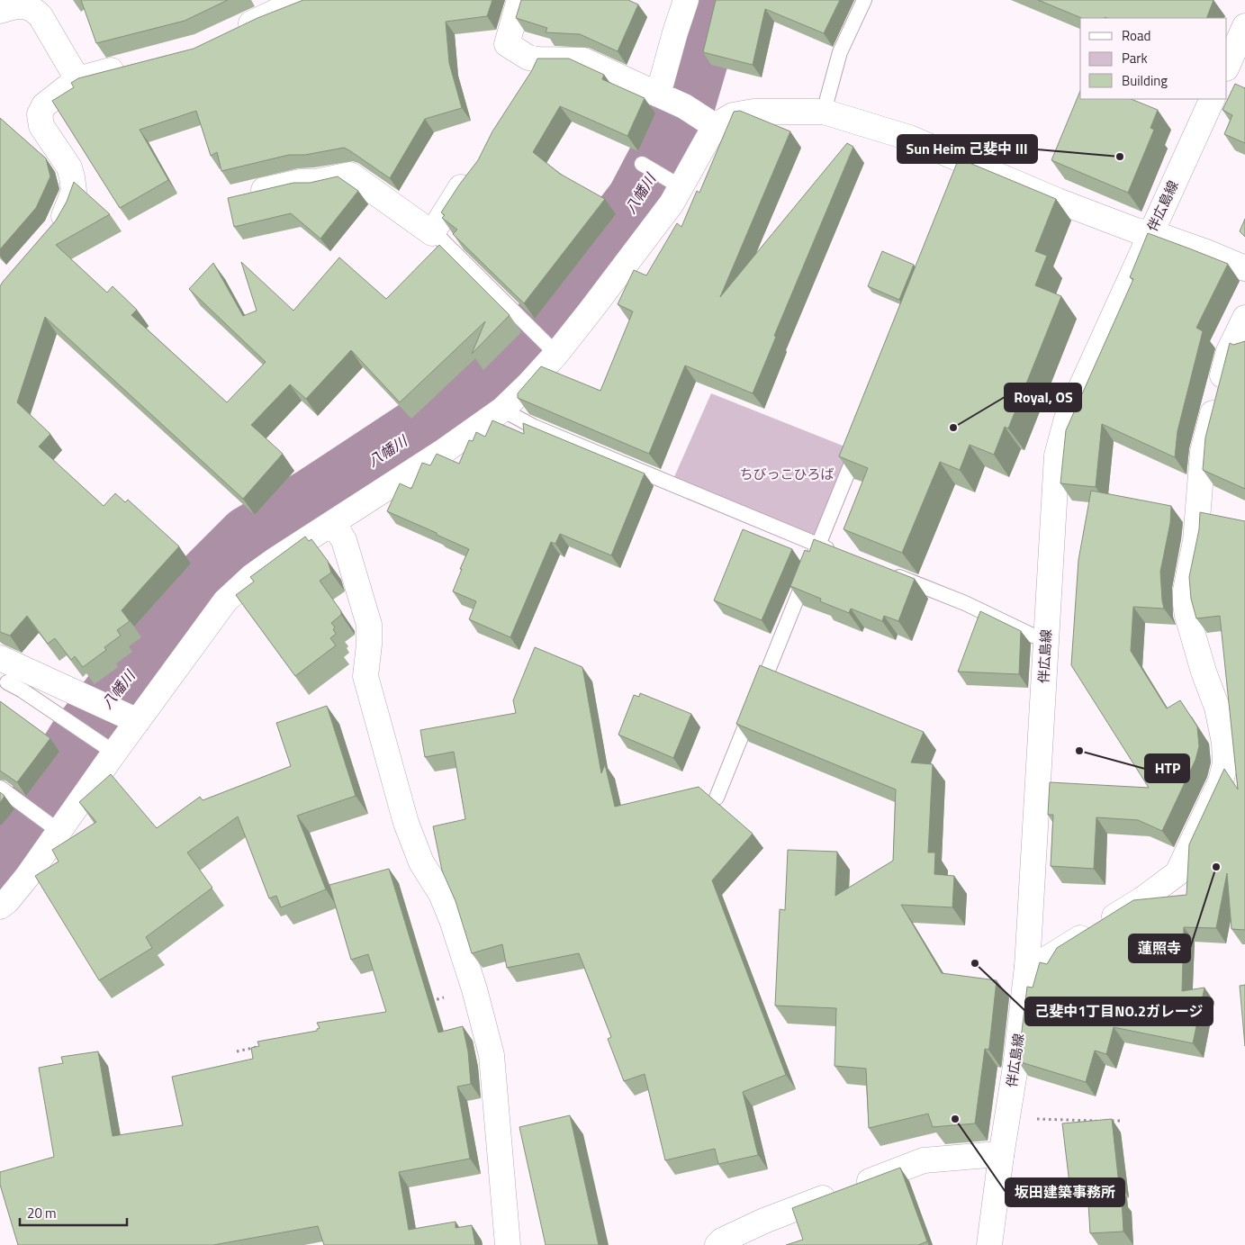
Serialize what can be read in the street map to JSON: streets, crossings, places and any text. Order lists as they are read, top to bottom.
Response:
{
  "streets": {
    "street": ["伴広島線"]
  },
  "water": ["八幡川"],
  "parks": ["ちびっこひろば"],
  "places": [
    "Sun Heim 己斐中 III",
    "Royal, OS",
    "HTP",
    "蓮照寺",
    "己斐中1丁目NO.2ガレージ",
    "坂田建築事務所"
  ],
  "legend": ["Road", "Park", "Building"],
  "scale_bar": "20 m"
}
